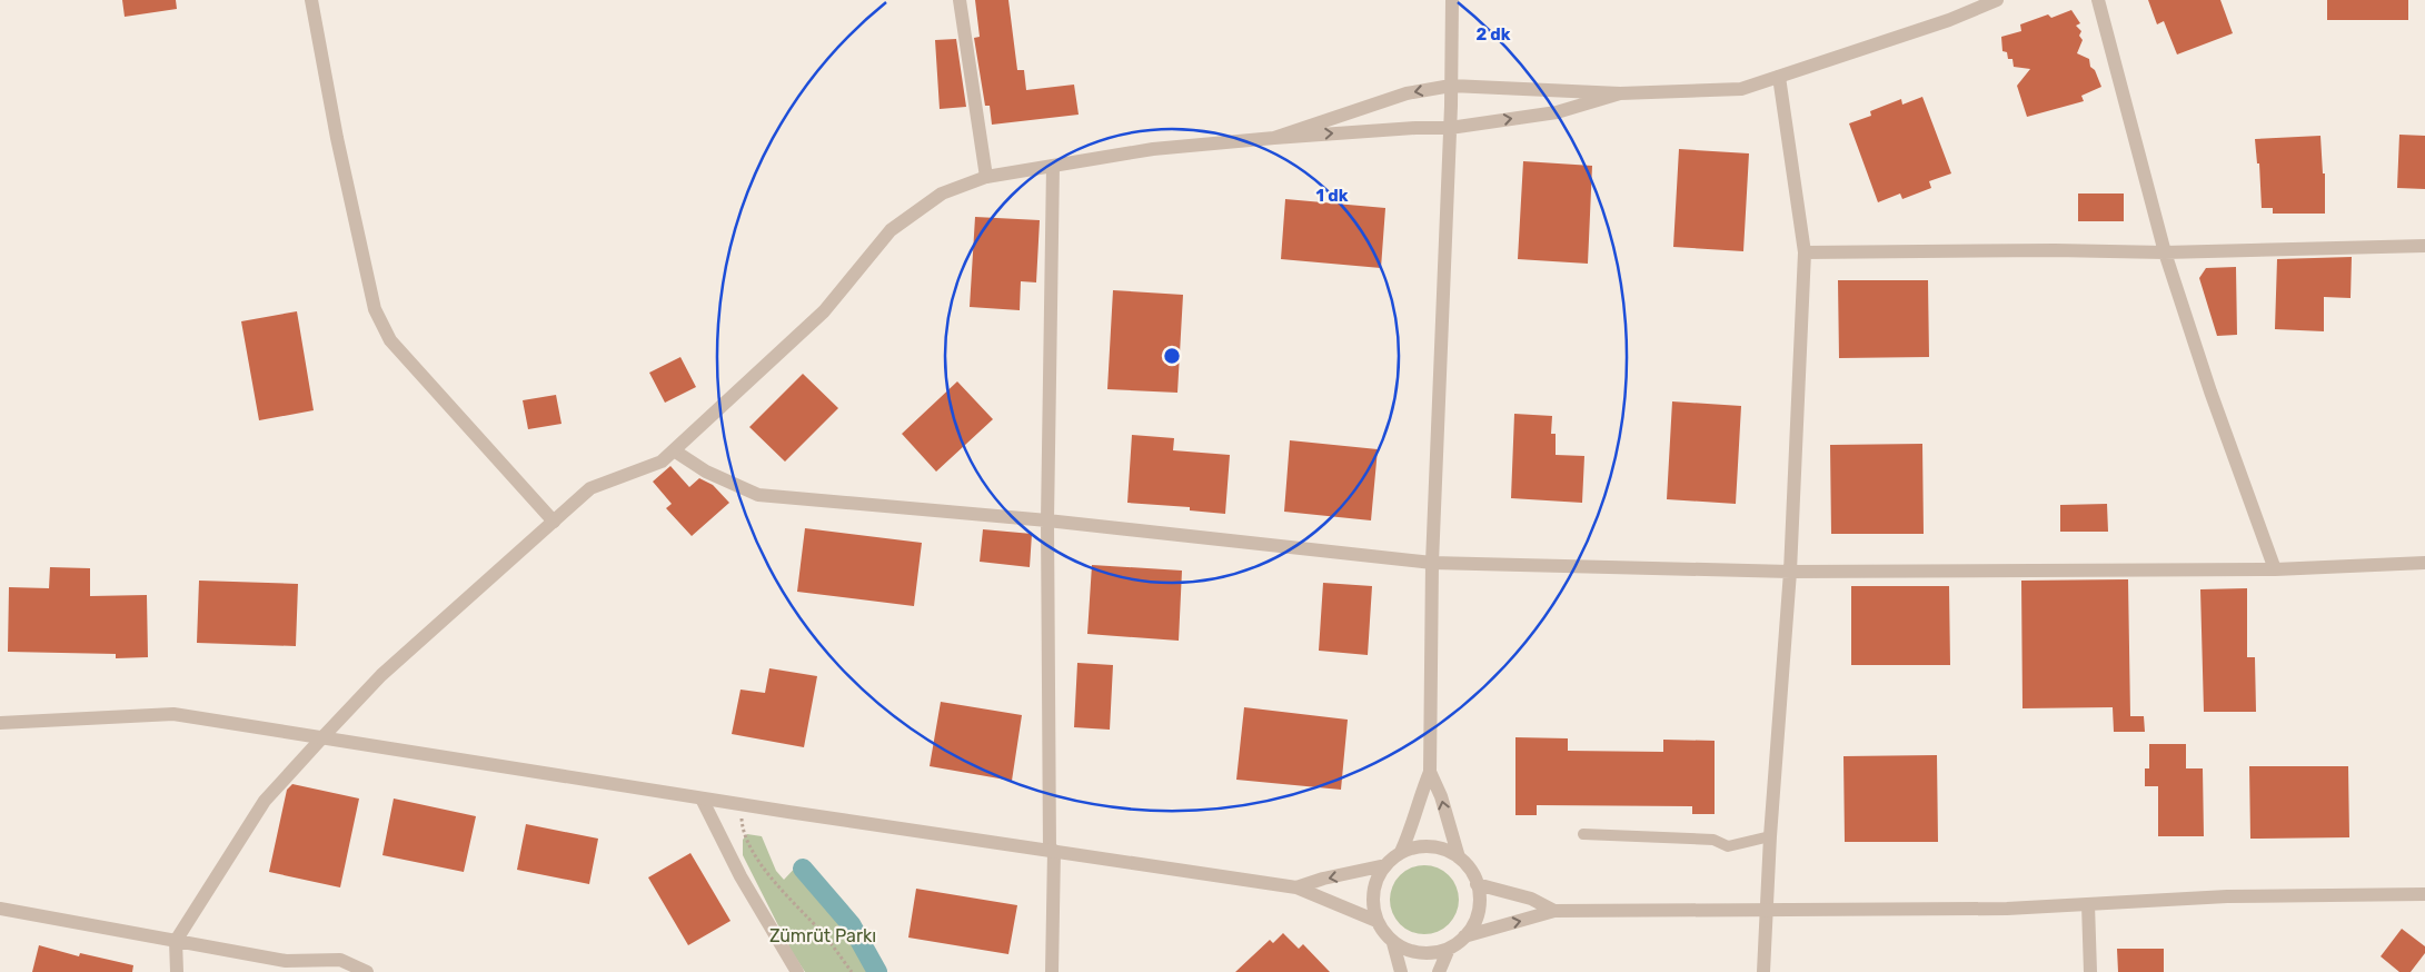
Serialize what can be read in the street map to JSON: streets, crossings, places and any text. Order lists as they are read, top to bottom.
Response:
{
  "parks": ["Zümrüt Parkı"],
  "rings": ["2 dk", "1 dk"]
}
